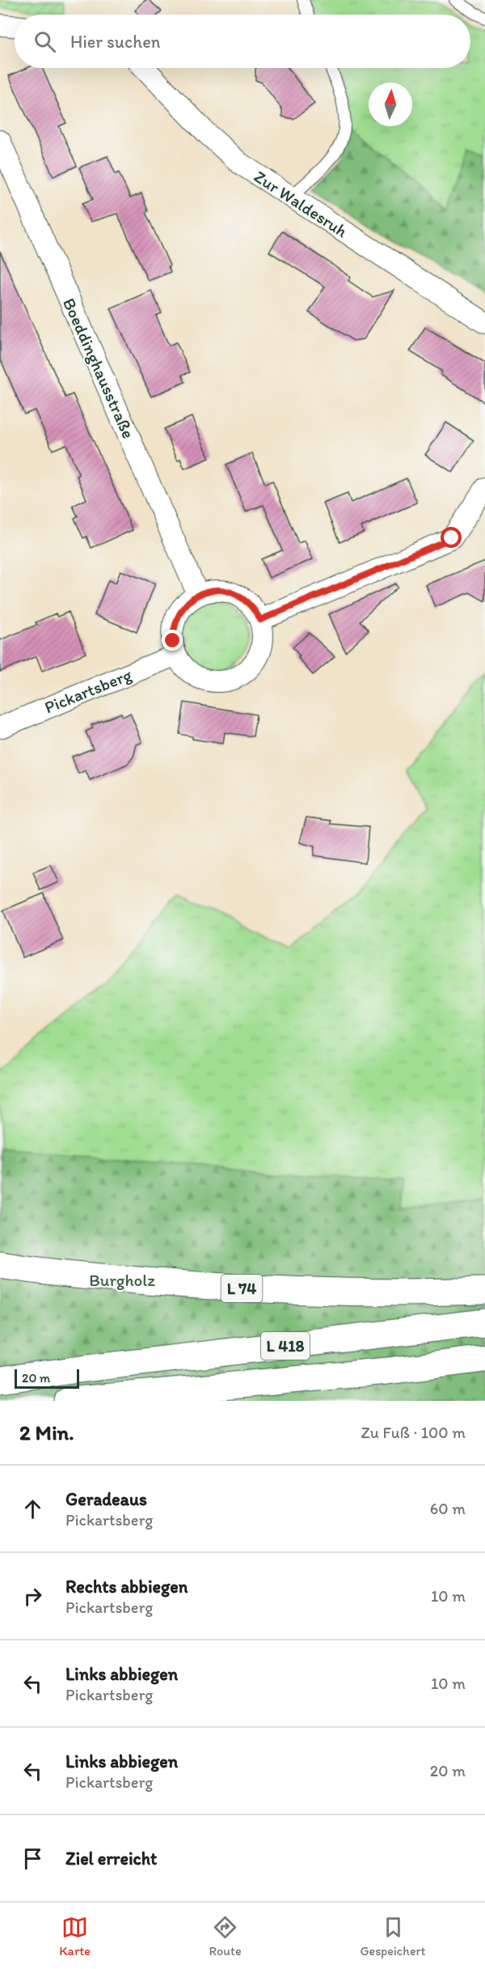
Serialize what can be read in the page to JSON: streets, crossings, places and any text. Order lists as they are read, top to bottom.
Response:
{
  "streets": {
    "highway": ["L 74", "L 418"],
    "street": ["Zur Waldesruh", "Boeddinghausstraße", "Pickartsberg"]
  },
  "crossings": [
    ["Boeddinghausstraße", "Pickartsberg"]
  ],
  "parks": ["Burgholz"],
  "scale_bar": "20 m",
  "north": "top",
  "page": {
    "search": "Hier suchen",
    "scale": "20 m",
    "heading": ["2 Min.", "Zu Fuß · 100 m"],
    "list": [
      ["Geradeaus", "Pickartsberg", "60 m"],
      ["Rechts abbiegen", "Pickartsberg", "10 m"],
      ["Links abbiegen", "Pickartsberg", "10 m"],
      ["Links abbiegen", "Pickartsberg", "20 m"],
      "Ziel erreicht"
    ],
    "nav": ["Karte", "Route", "Gespeichert"]
  }
}
